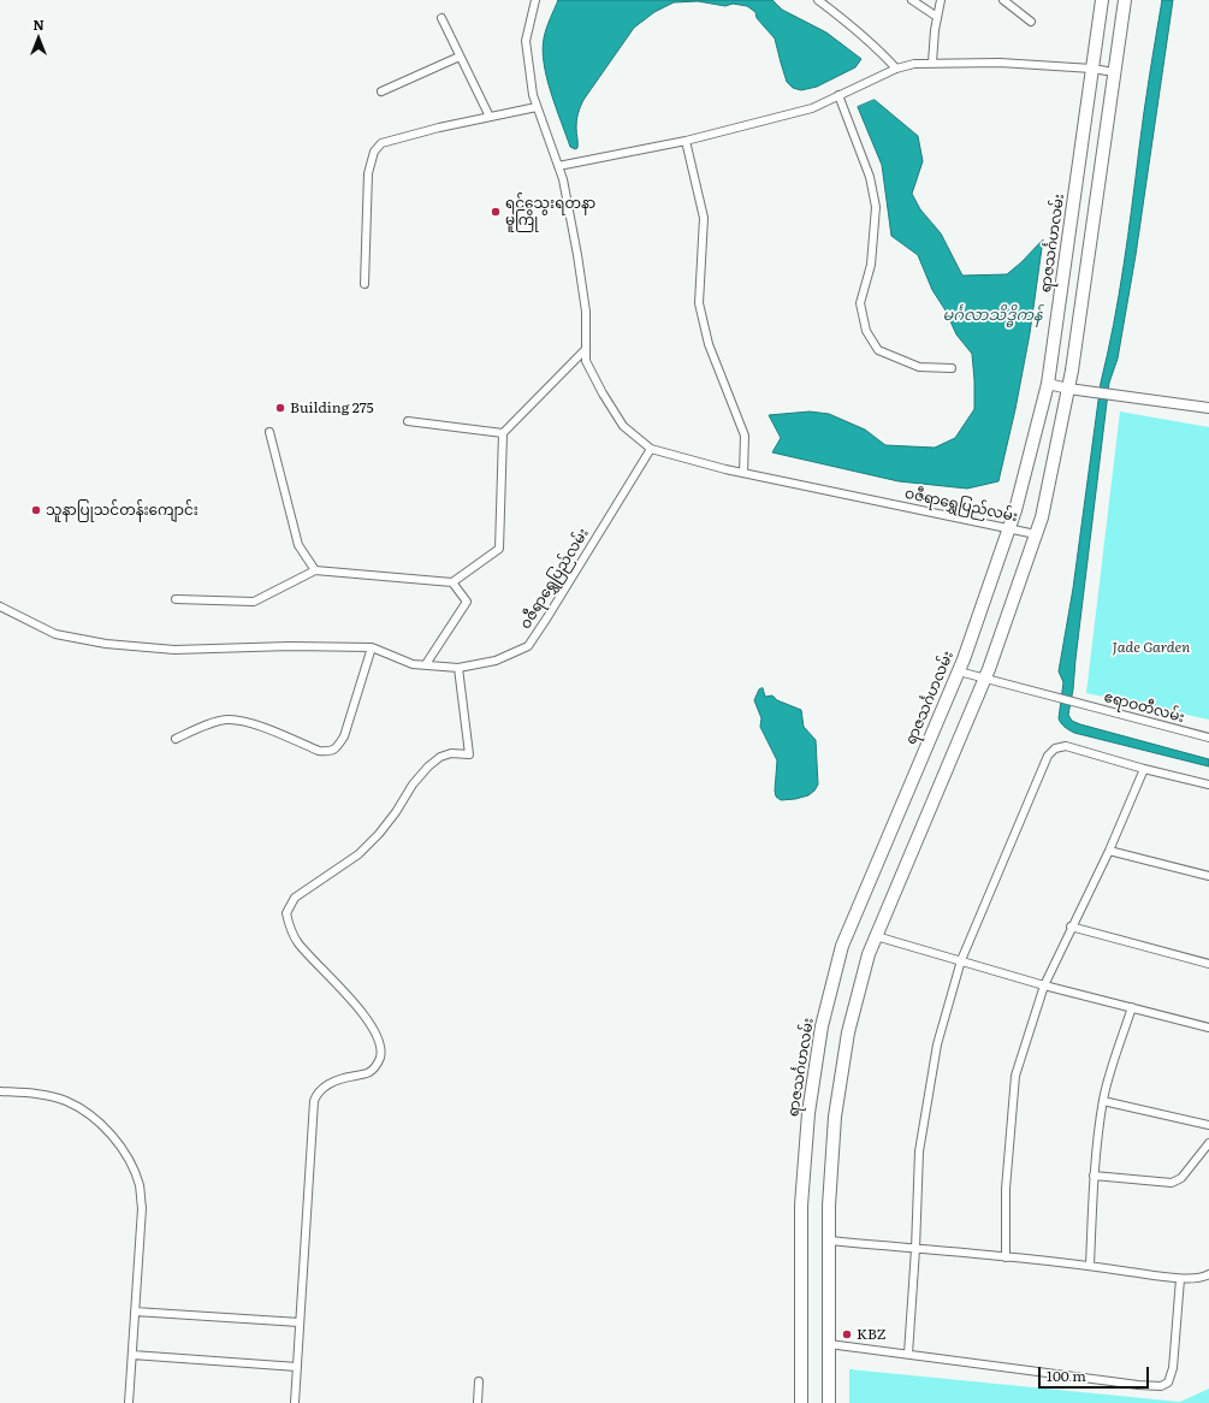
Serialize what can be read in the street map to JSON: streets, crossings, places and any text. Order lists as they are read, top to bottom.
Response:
{
  "streets": {
    "main road": ["ရာဇသင်္ဂဟလမ်း"],
    "street": ["ဝဇီရာရွှေပြည်လမ်း", "ဧရာဝတီလမ်း"]
  },
  "crossings": [
    ["ရာဇသင်္ဂဟလမ်း", "ဝဇီရာရွှေပြည်လမ်း"]
  ],
  "water": ["မင်္ဂလာသိဒ္ဓိကန်"],
  "parks": ["Jade Garden"],
  "places": [
    "ရင်သွေးရတနာ မူကြို",
    "Building 275",
    "သူနာပြုသင်တန်းကျောင်း",
    "KBZ"
  ],
  "scale_bar": "100 m",
  "north": "top"
}
